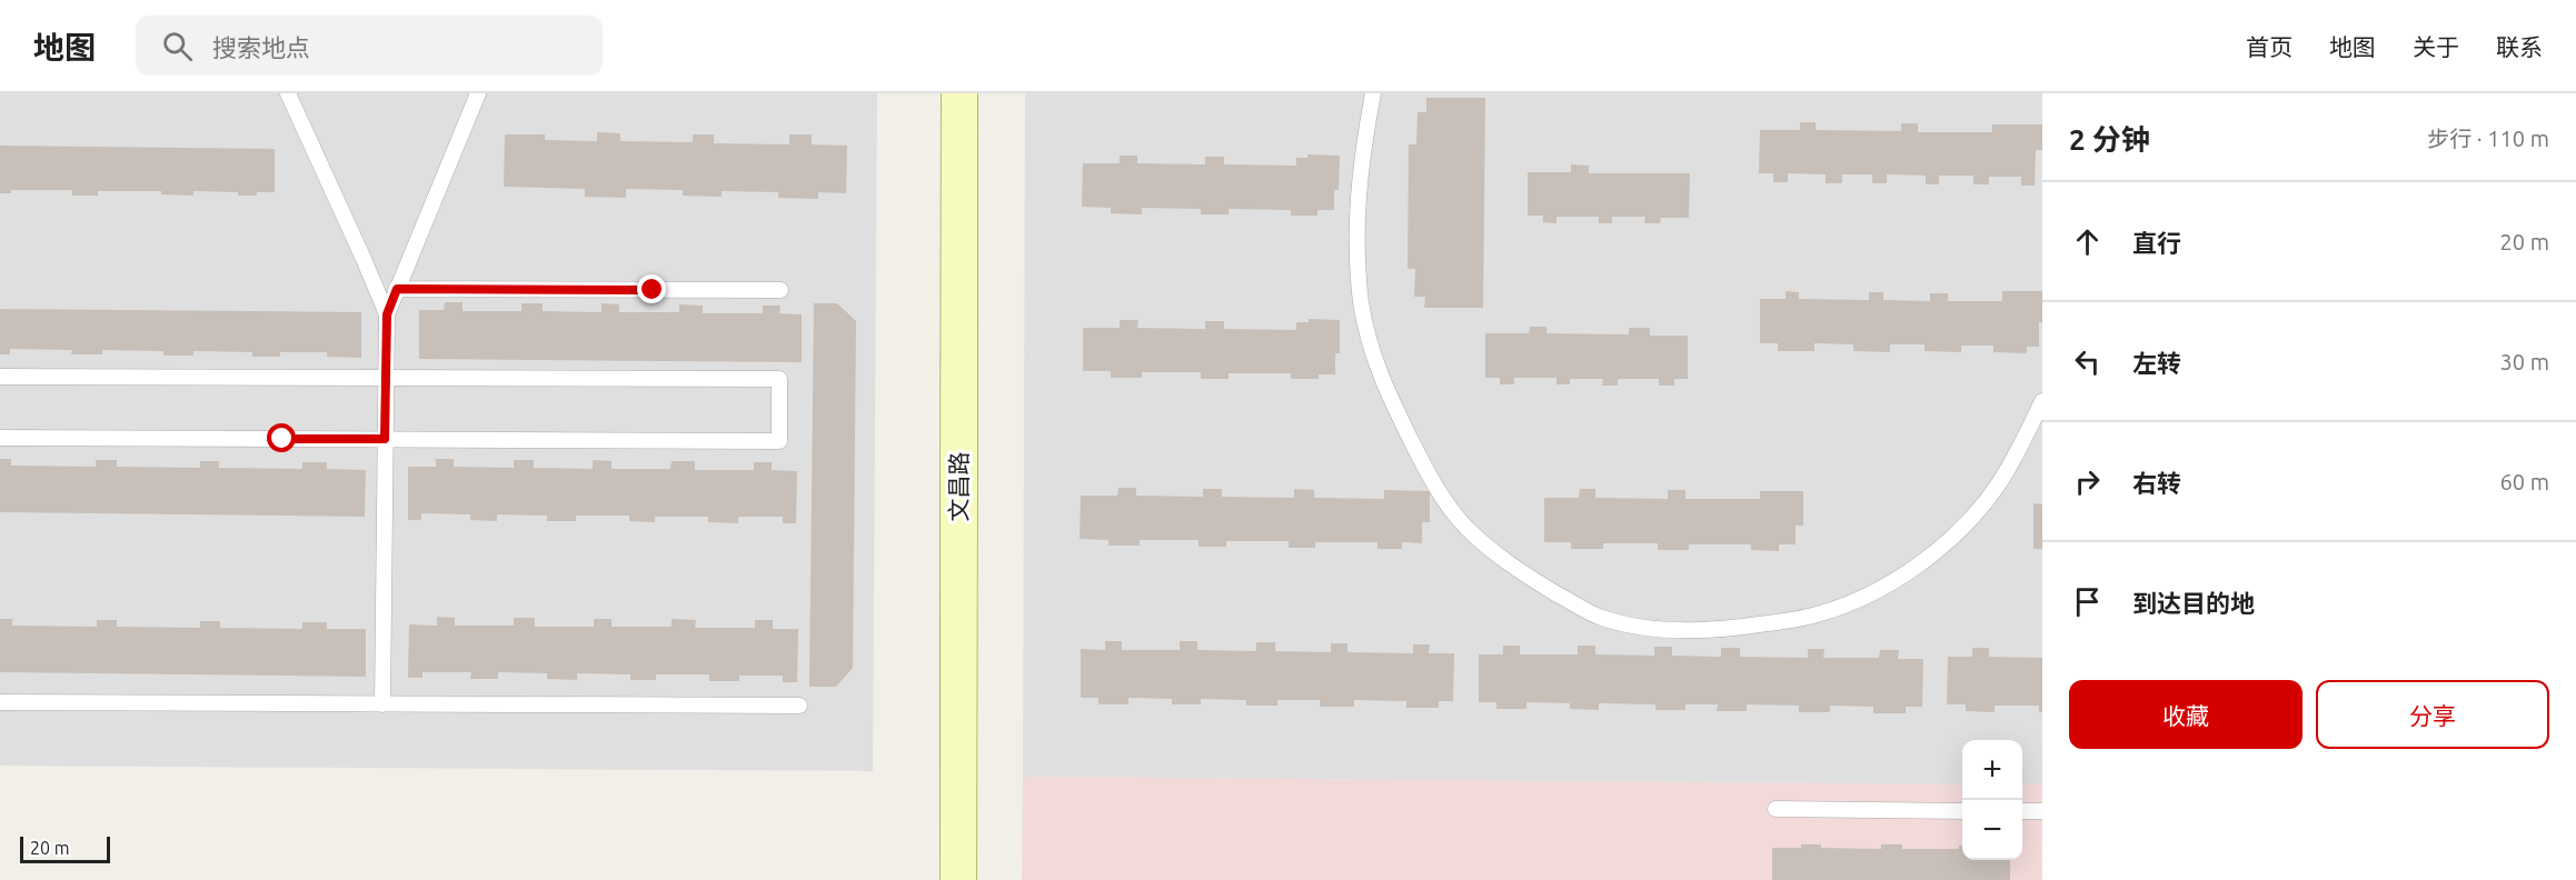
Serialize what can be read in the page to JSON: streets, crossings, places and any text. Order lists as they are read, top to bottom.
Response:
{
  "streets": {
    "street": ["文昌路"]
  },
  "scale_bar": "20 m",
  "page": {
    "header": "地图",
    "search": "搜索地点",
    "nav": [
      "首页",
      "地图",
      "关于",
      "联系"
    ],
    "heading": ["2 分钟", "步行 · 110 m"],
    "list": [
      ["直行", "20 m"],
      ["左转", "30 m"],
      ["右转", "60 m"],
      "到达目的地"
    ],
    "buttons": ["收藏", "分享"],
    "map_buttons": ["+", "−"],
    "scale": "20 m"
  }
}
